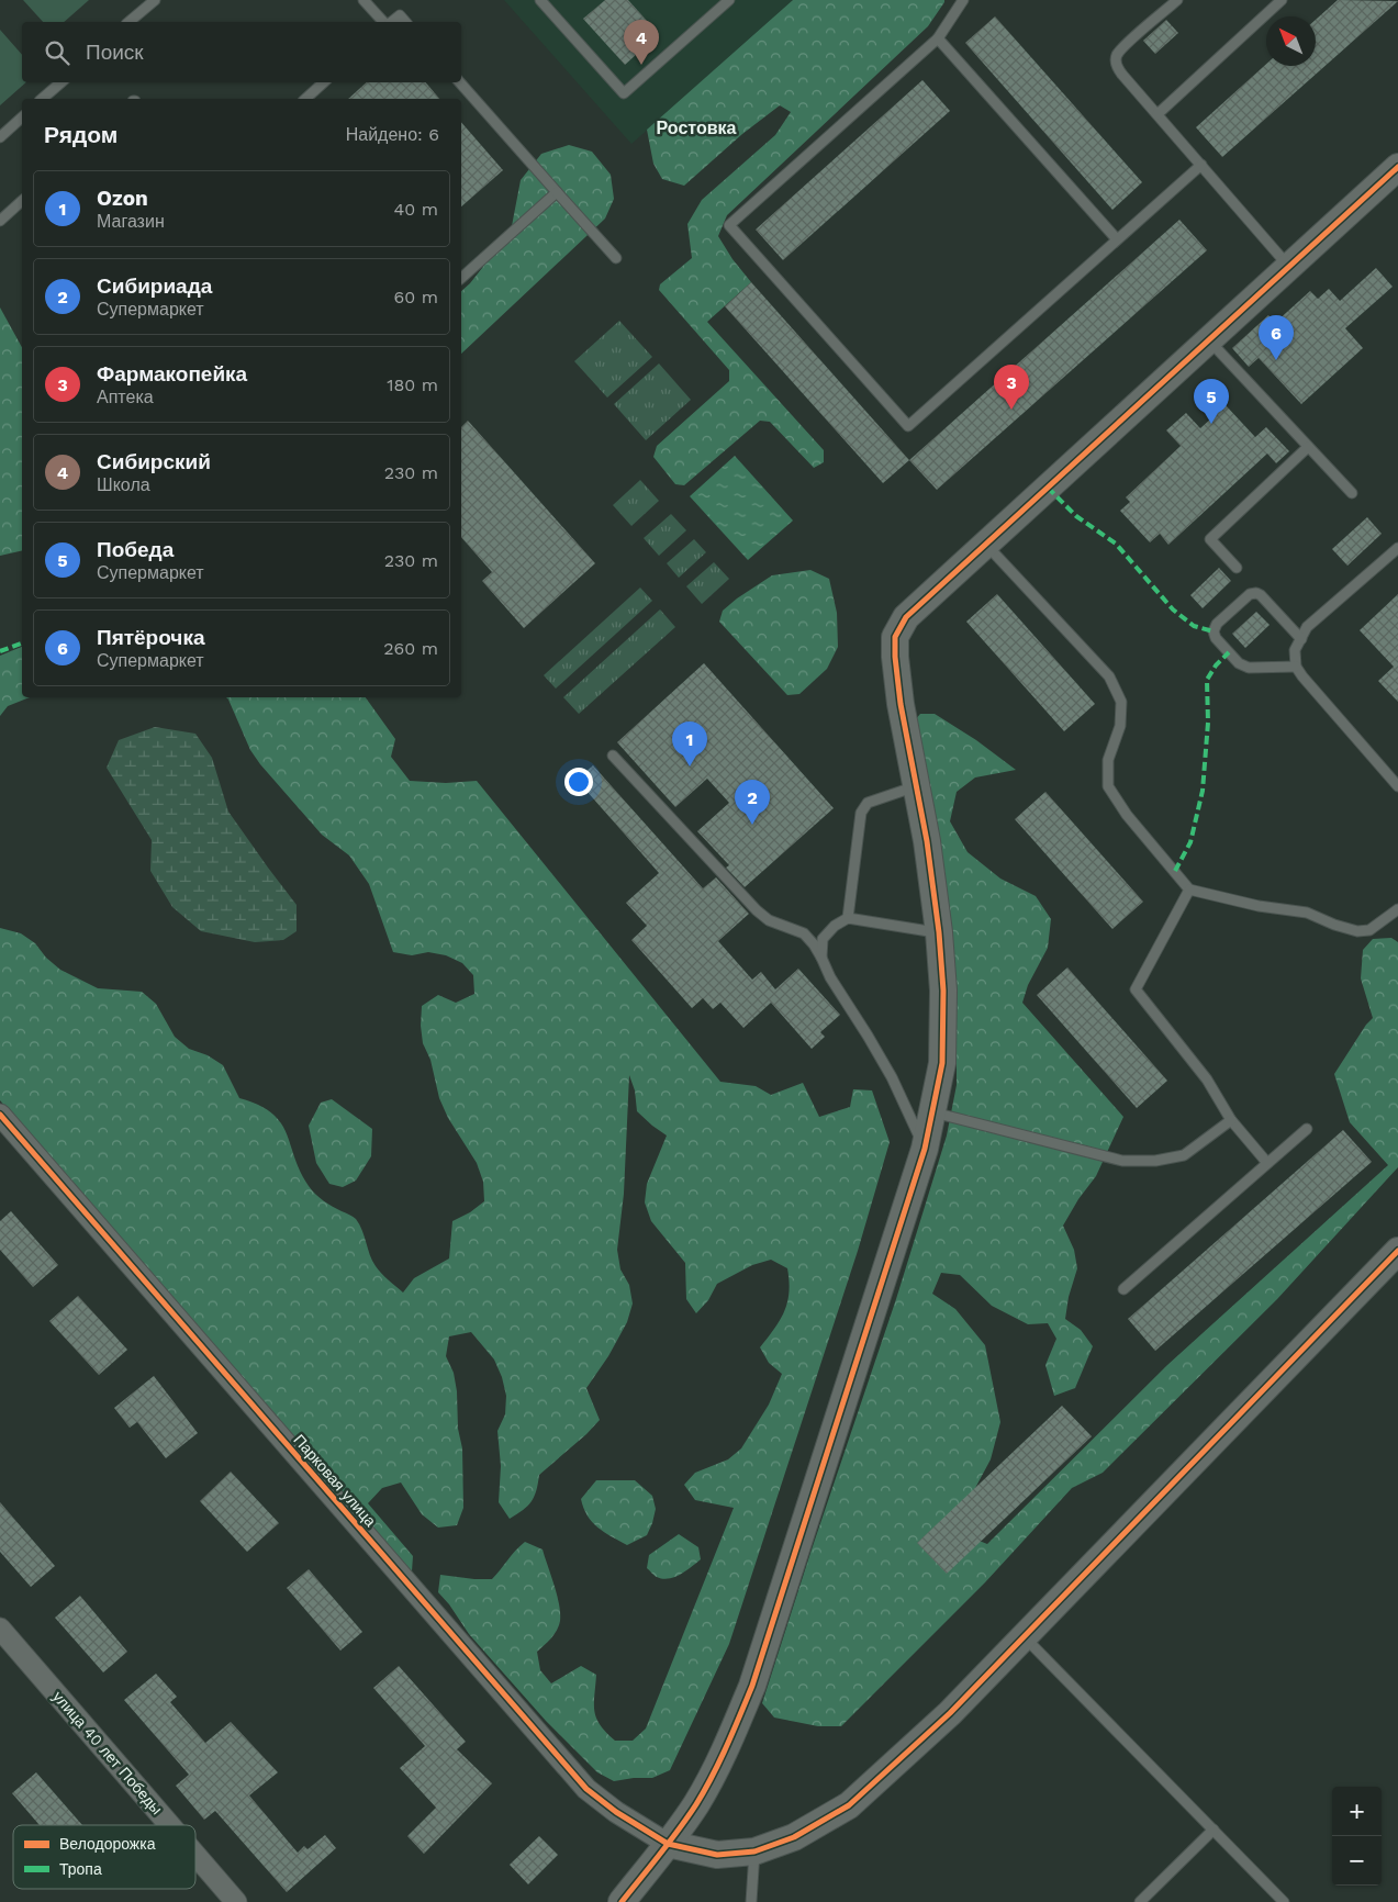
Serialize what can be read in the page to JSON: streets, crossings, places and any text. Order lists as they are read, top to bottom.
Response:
{
  "streets": {
    "street": ["Парковая улица", "улица 40 лет Победы"]
  },
  "districts": ["Ростовка"],
  "legend": ["Велодорожка", "Тропа"],
  "north": "top left",
  "page": {
    "pins": [
      "4",
      "6",
      "3",
      "5",
      "1",
      "2"
    ],
    "search": "Поиск",
    "heading": ["Рядом", "Найдено: 6"],
    "list": [
      {
        "mark": "1",
        "name": "Ozon",
        "note": "Магазин",
        "value": "40 m"
      },
      {
        "mark": "2",
        "name": "Сибириада",
        "note": "Супермаркет",
        "value": "60 m"
      },
      {
        "mark": "3",
        "name": "Фармакопейка",
        "note": "Аптека",
        "value": "180 m"
      },
      {
        "mark": "4",
        "name": "Сибирский",
        "note": "Школа",
        "value": "230 m"
      },
      {
        "mark": "5",
        "name": "Победа",
        "note": "Супермаркет",
        "value": "230 m"
      },
      {
        "mark": "6",
        "name": "Пятёрочка",
        "note": "Супермаркет",
        "value": "260 m"
      }
    ],
    "map_buttons": ["+", "−"]
  }
}
